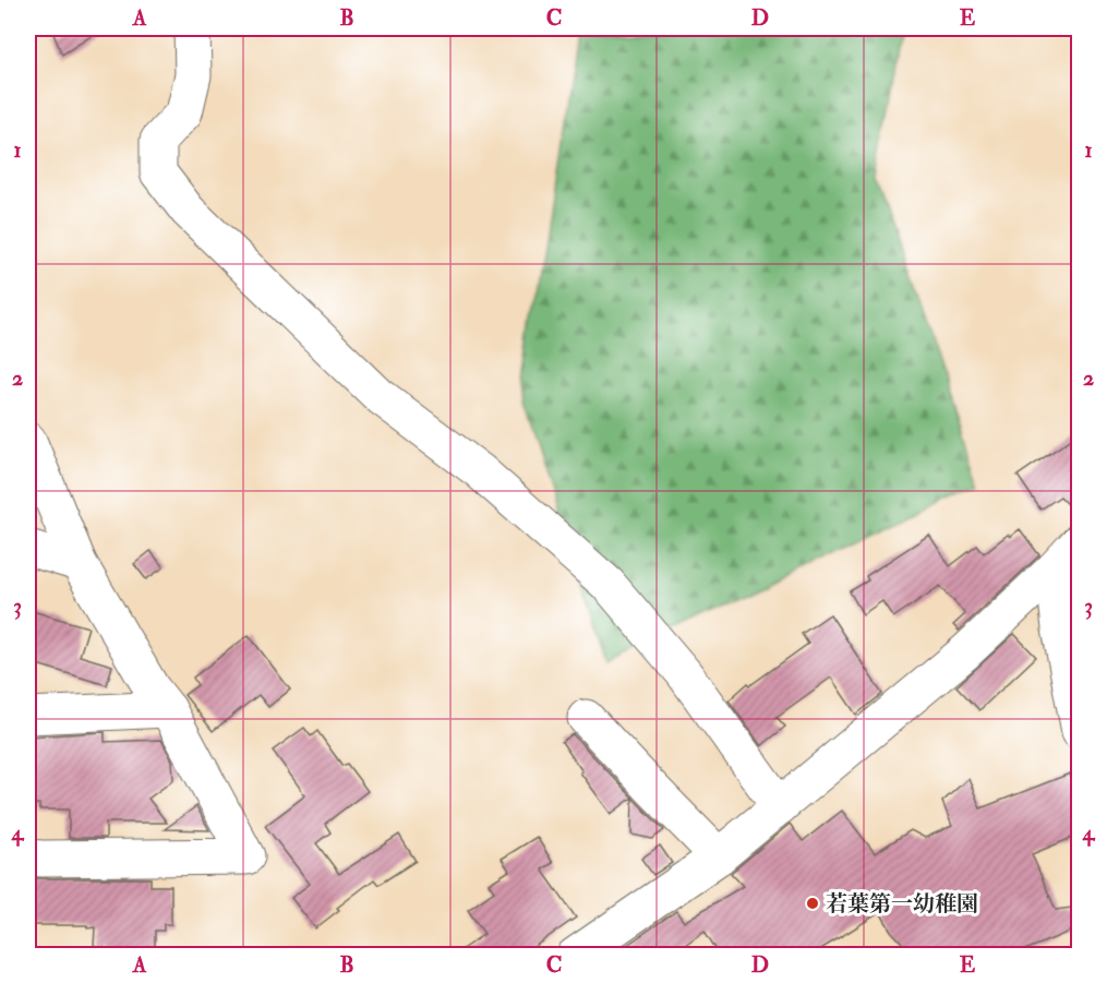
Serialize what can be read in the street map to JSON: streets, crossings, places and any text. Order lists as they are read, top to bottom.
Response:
{
  "places": ["若葉第一幼稚園"],
  "grid": {
    "columns": [
      "A",
      "B",
      "C",
      "D",
      "E"
    ],
    "rows": [
      "1",
      "2",
      "3",
      "4"
    ]
  }
}
